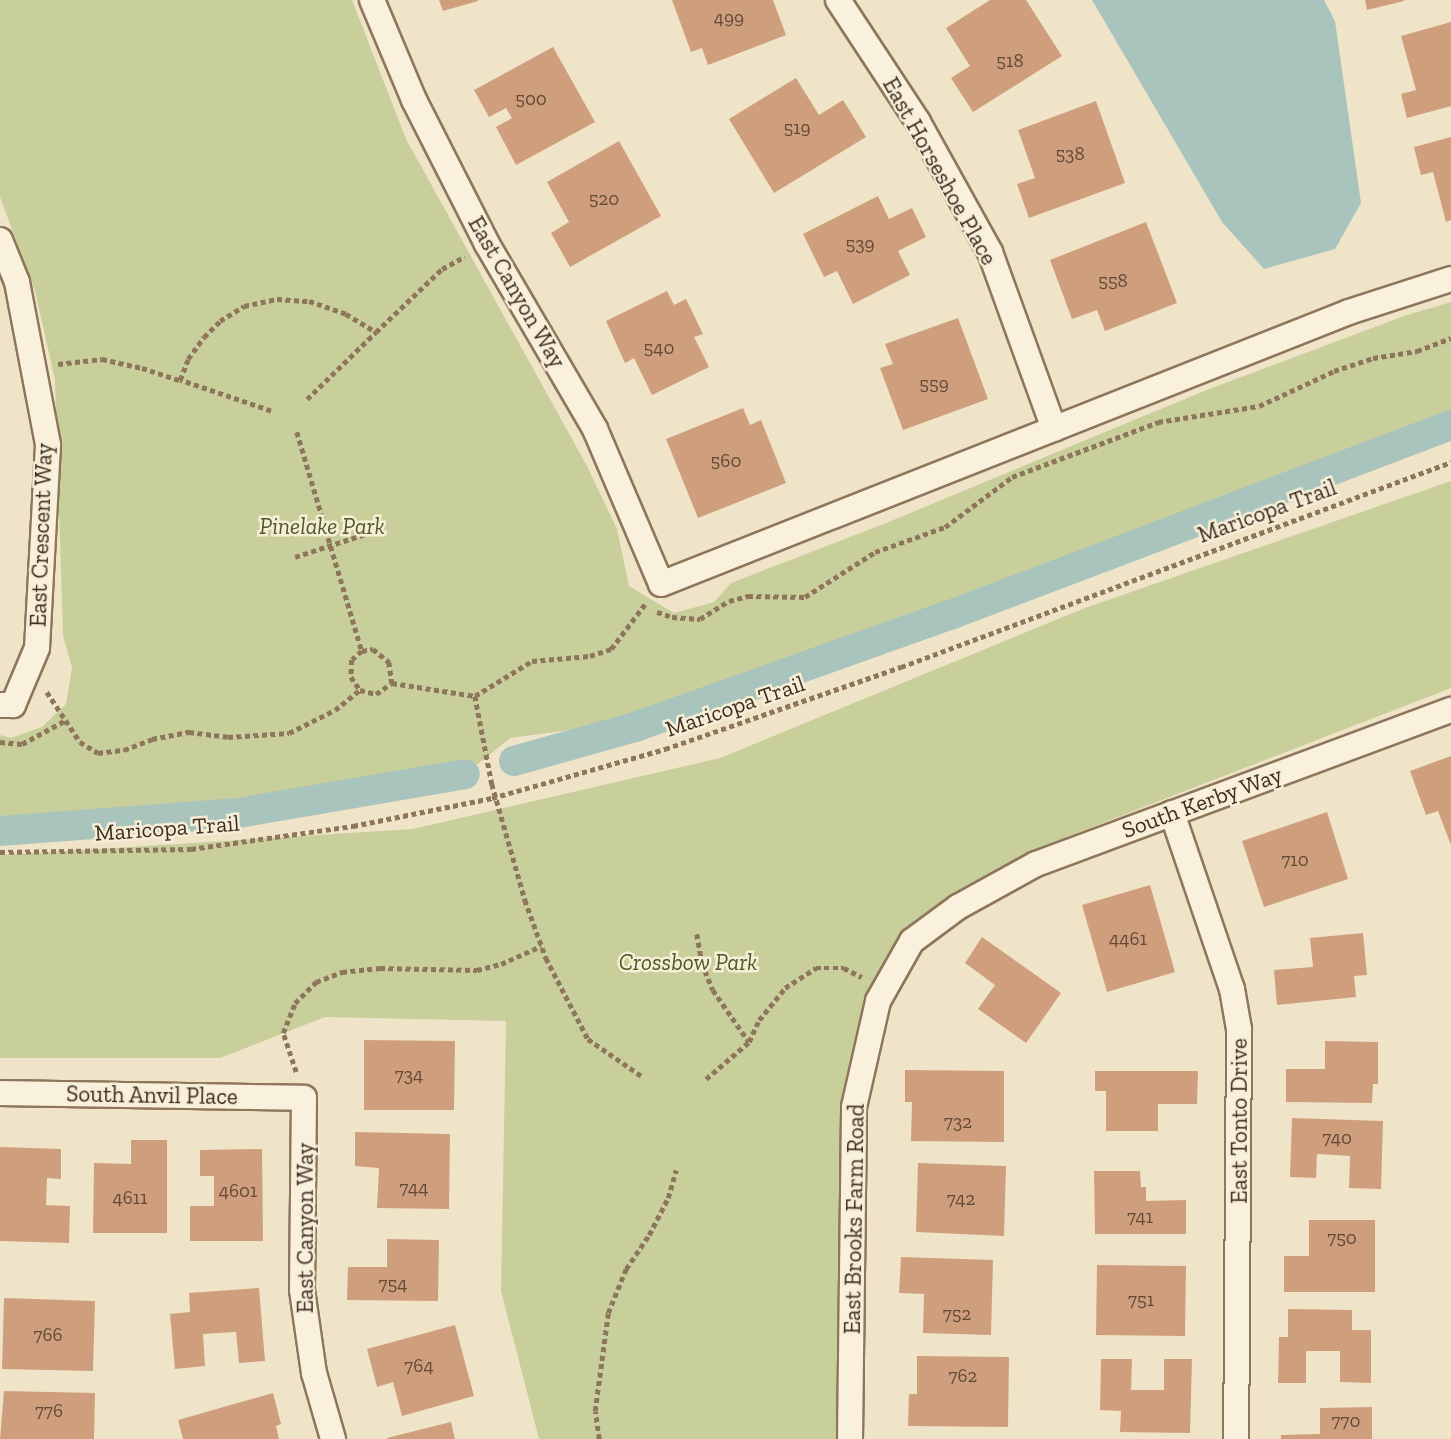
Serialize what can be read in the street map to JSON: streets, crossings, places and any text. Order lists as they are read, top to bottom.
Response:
{
  "streets": {
    "street": [
      "East Horseshoe Place",
      "East Canyon Way",
      "East Crescent Way",
      "South Kerby Way",
      "South Anvil Place",
      "East Tonto Drive",
      "East Brooks Farm Road"
    ],
    "path": ["Maricopa Trail"]
  },
  "crossings": [
    ["East Canyon Way", "South Anvil Place"],
    ["South Kerby Way", "East Tonto Drive"],
    ["South Kerby Way", "East Brooks Farm Road"]
  ],
  "parks": ["Pinelake Park", "Crossbow Park"],
  "house_numbers": [
    "499",
    "518",
    "500",
    "519",
    "538",
    "520",
    "539",
    "558",
    "540",
    "559",
    "560",
    "710",
    "4461",
    "734",
    "732",
    "740",
    "744",
    "4601",
    "4611",
    "742",
    "741",
    "750",
    "754",
    "751",
    "752",
    "766",
    "764",
    "762",
    "776",
    "770"
  ]
}
